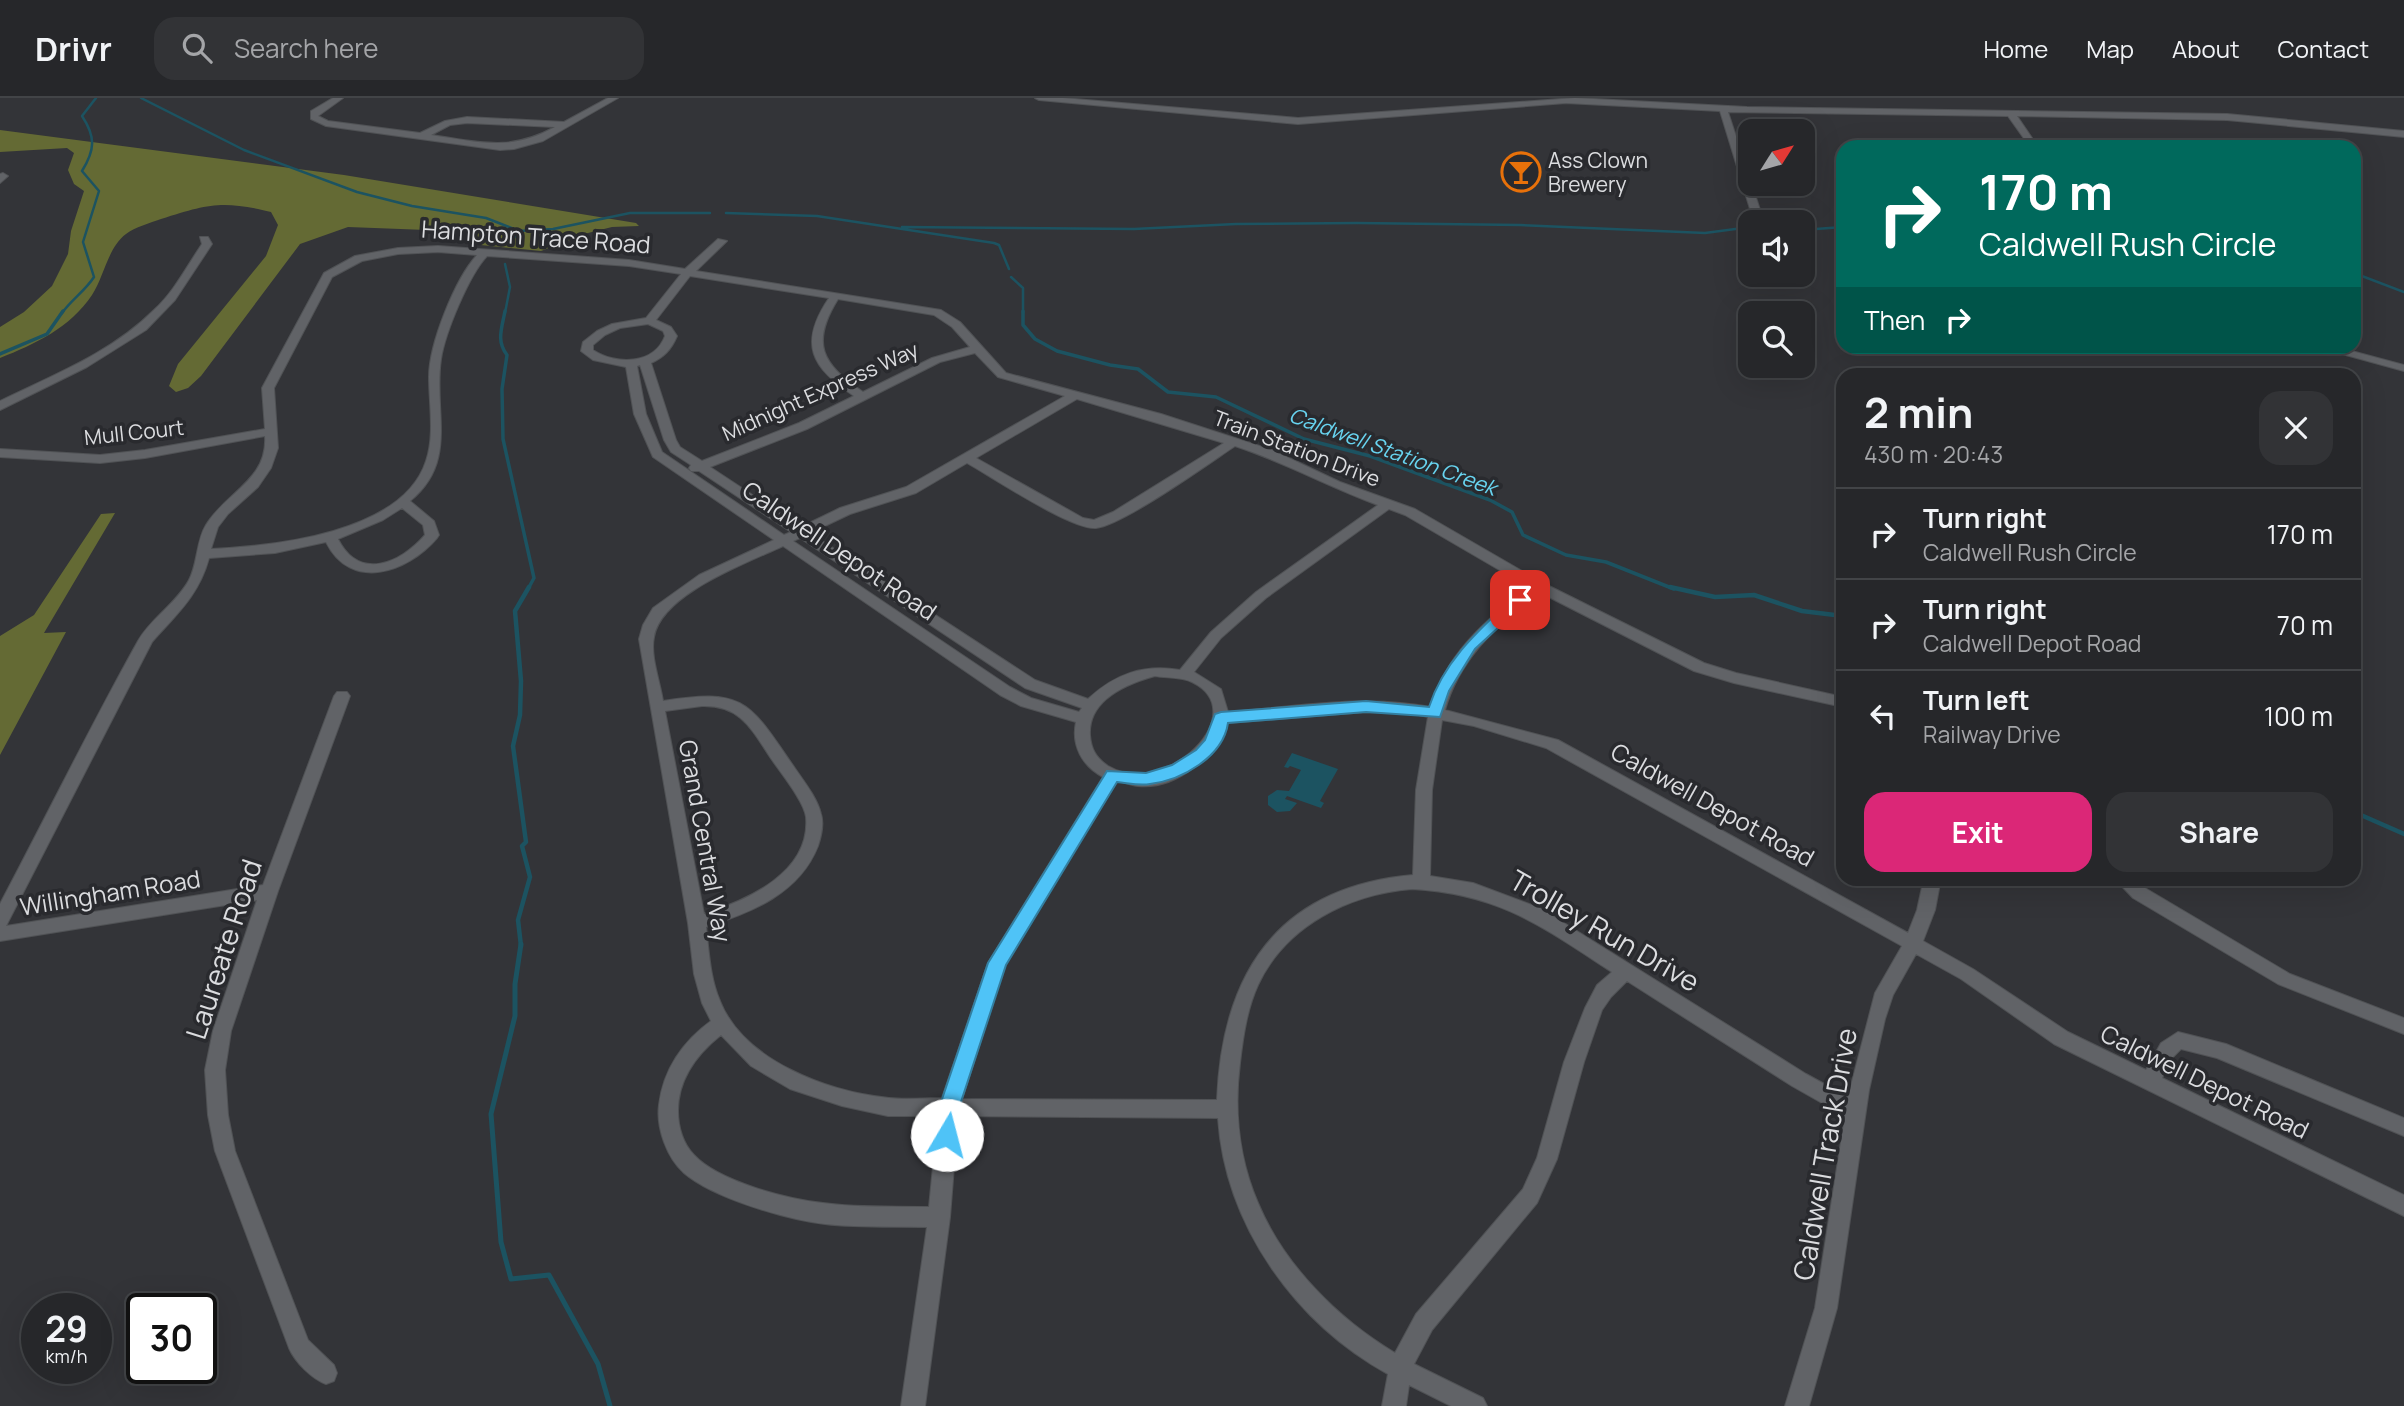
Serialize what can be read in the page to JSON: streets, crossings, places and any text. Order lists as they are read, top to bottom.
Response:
{
  "streets": {
    "street": [
      "Hampton Trace Road",
      "Midnight Express Way",
      "Mull Court",
      "Train Station Drive",
      "Caldwell Depot Road",
      "Grand Central Way",
      "Willingham Road",
      "Trolley Run Drive",
      "Laureate Road",
      "Caldwell Track Drive"
    ]
  },
  "crossings": [
    ["Hampton Trace Road", "Mull Court"],
    ["Hampton Trace Road", "Train Station Drive"],
    ["Midnight Express Way", "Train Station Drive"],
    ["Midnight Express Way", "Caldwell Depot Road"],
    ["Train Station Drive", "Grand Central Way"],
    ["Caldwell Depot Road", "Grand Central Way"],
    ["Caldwell Depot Road", "Caldwell Track Drive"],
    ["Grand Central Way", "Trolley Run Drive"],
    ["Willingham Road", "Laureate Road"],
    ["Trolley Run Drive", "Caldwell Track Drive"]
  ],
  "water": ["Caldwell Station Creek"],
  "places": {
    "bar": ["Ass Clown Brewery"]
  },
  "north": "top right",
  "page": {
    "header": "Drivr",
    "search": "Search here",
    "nav": [
      "Home",
      "Map",
      "About",
      "Contact"
    ],
    "turn": ["170 m", "Caldwell Rush Circle"],
    "then": "Then",
    "heading": ["2 min", "430 m · 20:43"],
    "list": [
      {
        "name": "Turn right",
        "note": "Caldwell Rush Circle",
        "value": "170 m"
      },
      {
        "name": "Turn right",
        "note": "Caldwell Depot Road",
        "value": "70 m"
      },
      {
        "name": "Turn left",
        "note": "Railway Drive",
        "value": "100 m"
      }
    ],
    "buttons": ["Exit", "Share"],
    "speed": "29 km/h",
    "limit": "30"
  }
}
